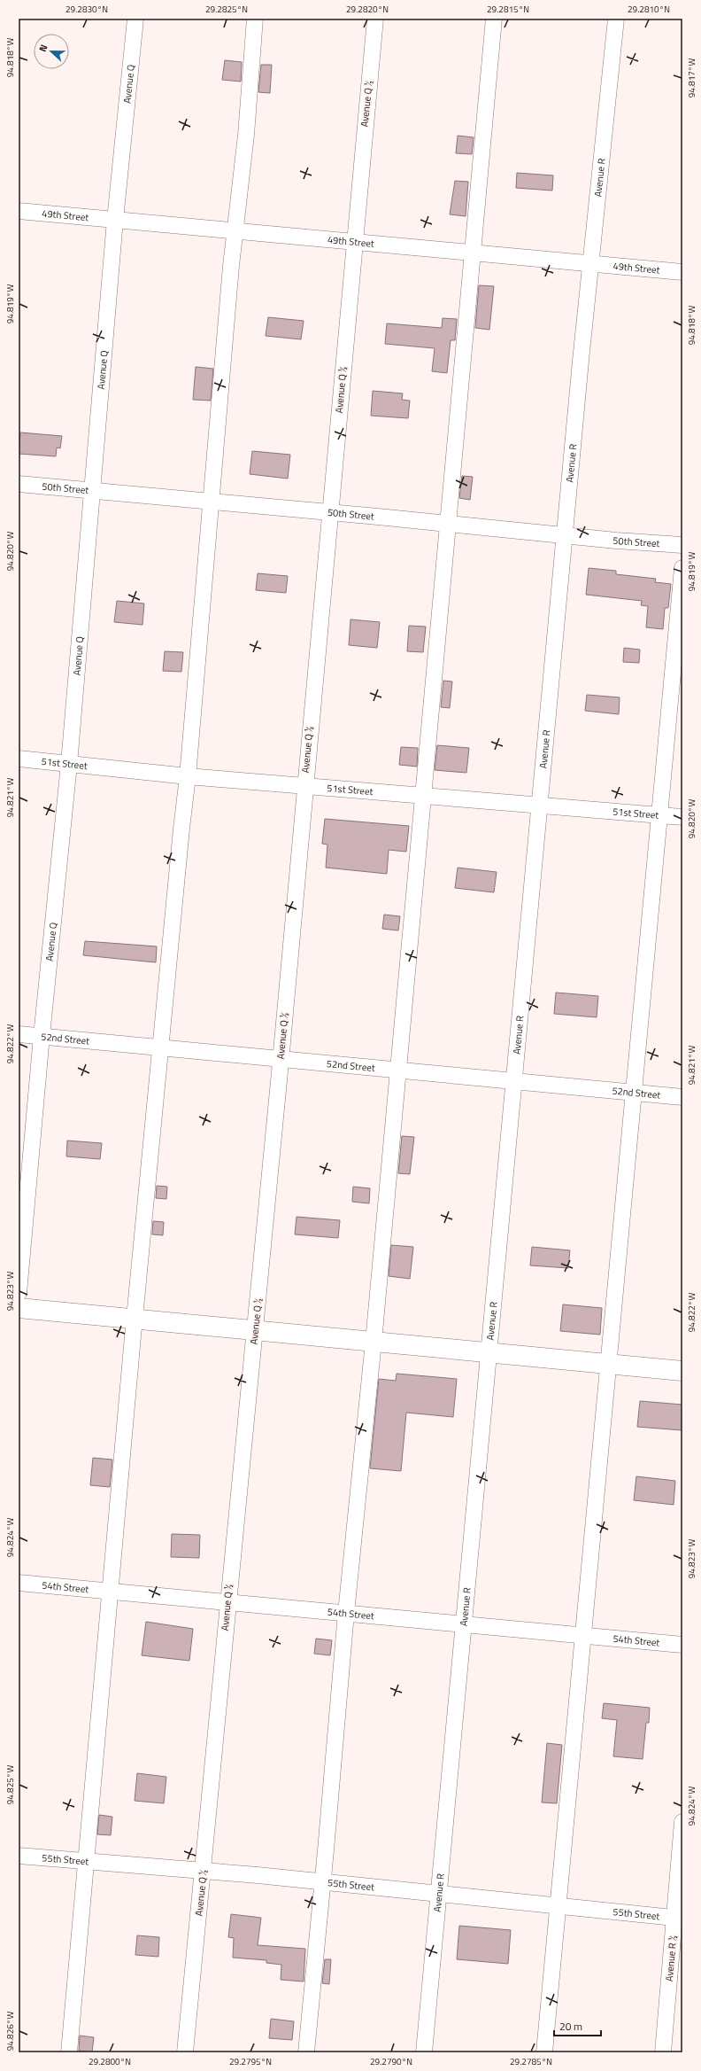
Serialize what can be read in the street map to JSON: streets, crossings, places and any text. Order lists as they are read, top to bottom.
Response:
{
  "streets": {
    "street": [
      "Avenue Q",
      "Avenue Q ½",
      "Avenue R",
      "49th Street",
      "50th Street",
      "51st Street",
      "52nd Street",
      "54th Street",
      "55th Street",
      "Avenue R ½"
    ]
  },
  "crossings": [
    ["Avenue Q", "49th Street"],
    ["Avenue Q", "50th Street"],
    ["Avenue Q", "51st Street"],
    ["Avenue Q", "52nd Street"],
    ["Avenue Q ½", "49th Street"],
    ["Avenue Q ½", "50th Street"],
    ["Avenue Q ½", "51st Street"],
    ["Avenue Q ½", "52nd Street"],
    ["Avenue Q ½", "54th Street"],
    ["Avenue Q ½", "55th Street"],
    ["Avenue R", "49th Street"],
    ["Avenue R", "50th Street"],
    ["Avenue R", "51st Street"],
    ["Avenue R", "52nd Street"],
    ["Avenue R", "54th Street"],
    ["Avenue R", "55th Street"],
    ["55th Street", "Avenue R ½"]
  ],
  "scale_bar": "20 m",
  "north": "left",
  "coordinates": [
    "29.2830°N",
    "29.2825°N",
    "29.2820°N",
    "29.2815°N",
    "29.2810°N",
    "94.818°W",
    "94.817°W",
    "94.819°W",
    "94.820°W",
    "94.821°W",
    "94.822°W",
    "94.823°W",
    "94.824°W",
    "94.825°W",
    "94.826°W",
    "29.2800°N",
    "29.2795°N",
    "29.2790°N",
    "29.2785°N"
  ]
}
